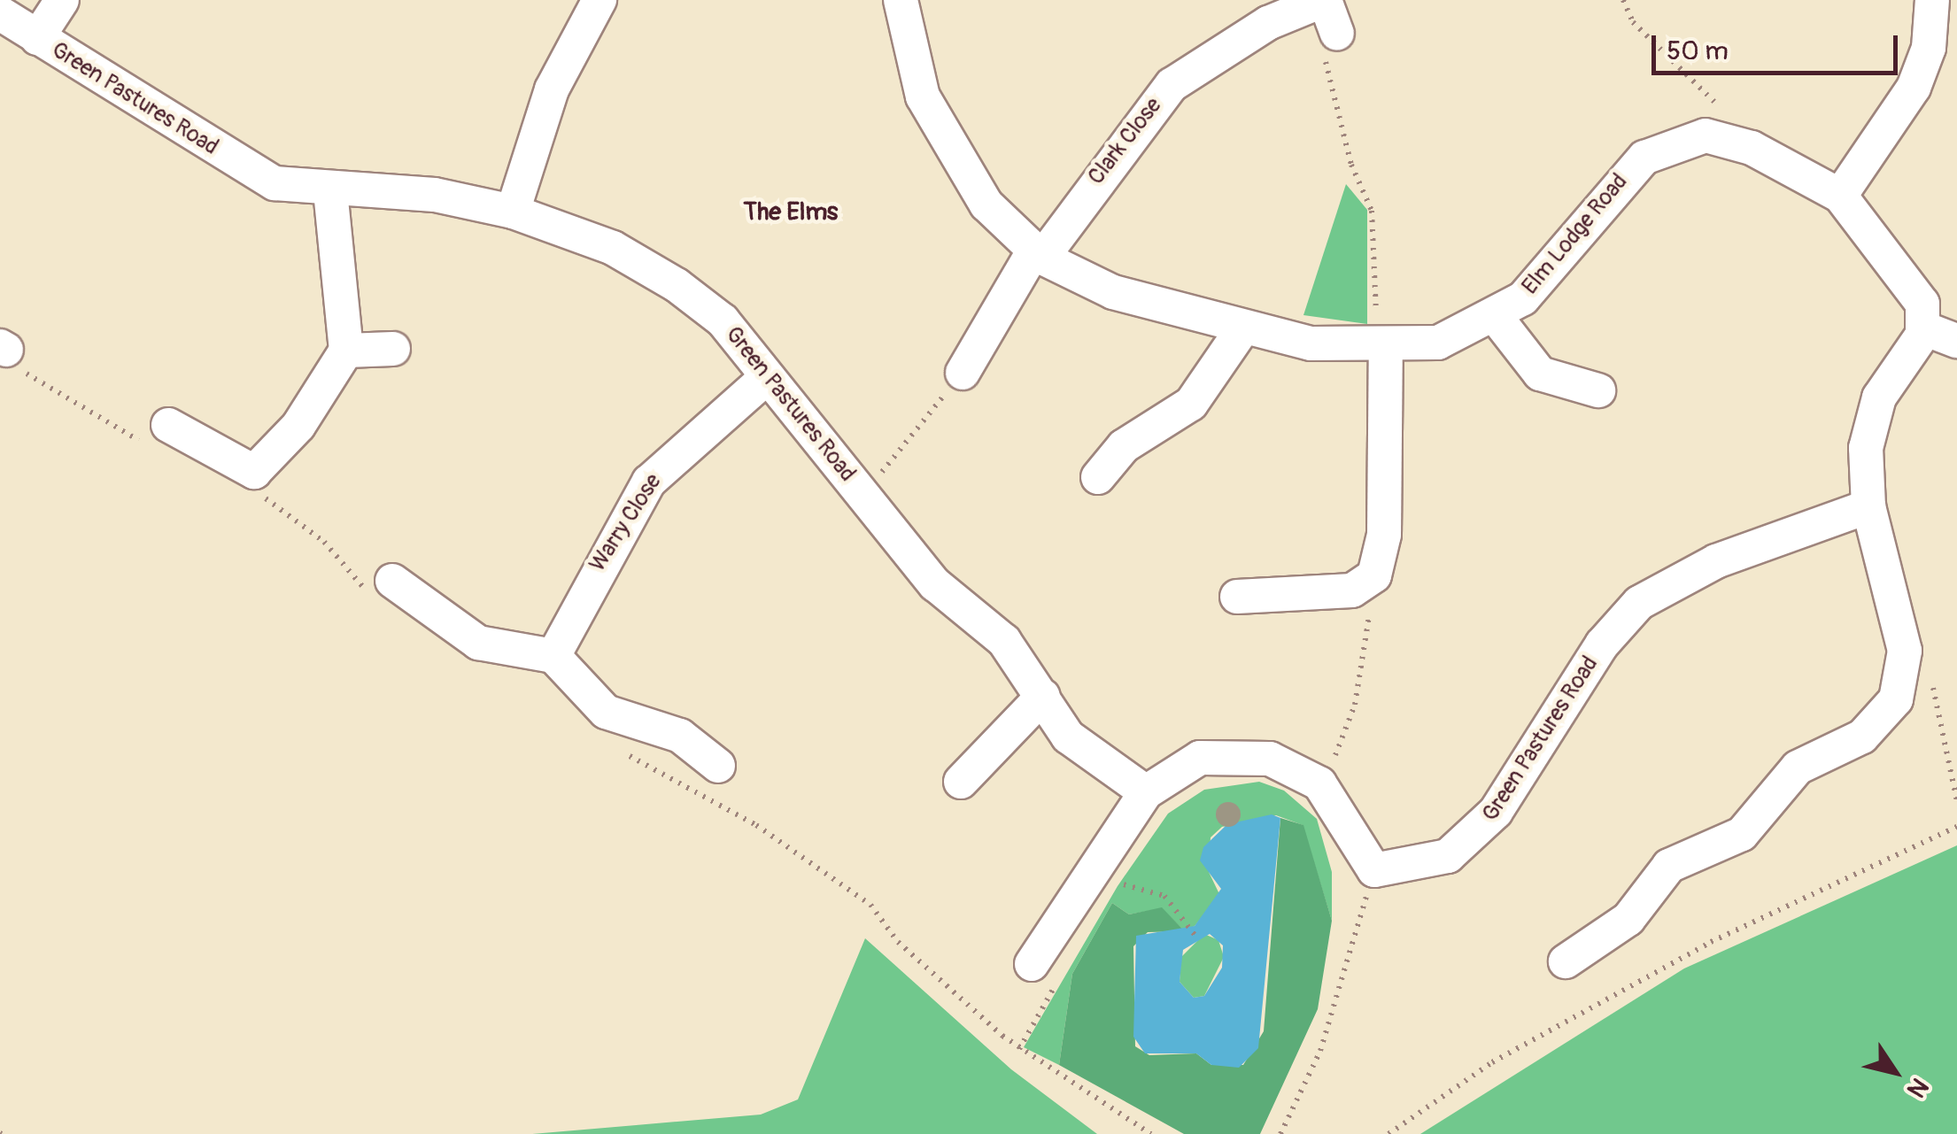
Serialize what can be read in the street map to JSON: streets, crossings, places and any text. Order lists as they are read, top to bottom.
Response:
{
  "streets": {
    "street": [
      "Green Pastures Road",
      "Clark Close",
      "Elm Lodge Road",
      "Warry Close"
    ]
  },
  "crossings": [
    ["Green Pastures Road", "Warry Close"],
    ["Clark Close", "Elm Lodge Road"]
  ],
  "districts": ["The Elms"],
  "scale_bar": "50 m",
  "north": "bottom right"
}
